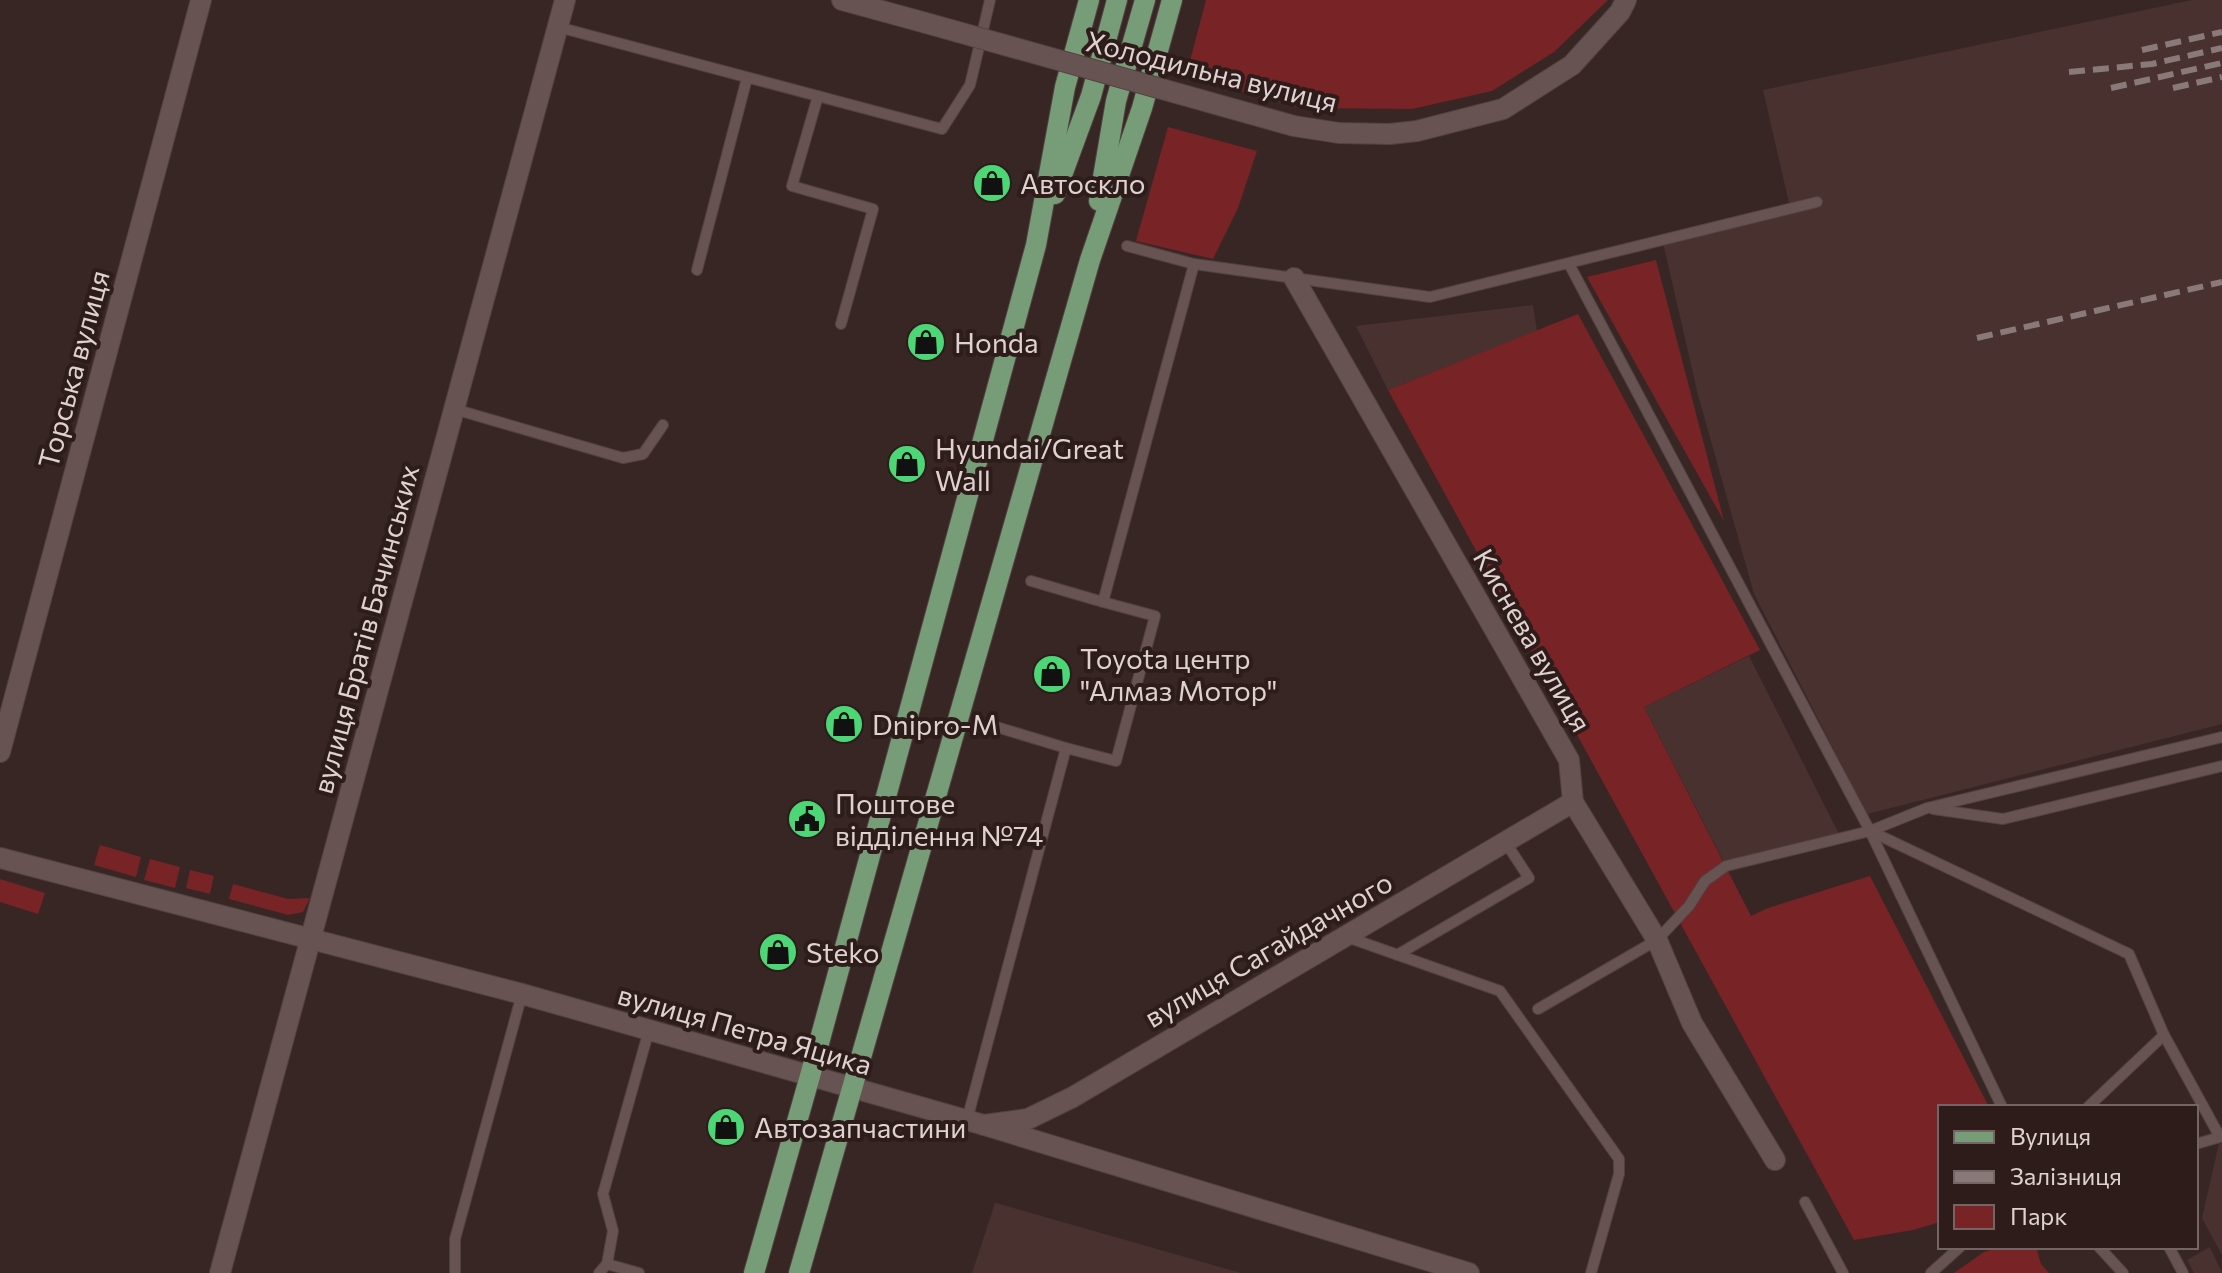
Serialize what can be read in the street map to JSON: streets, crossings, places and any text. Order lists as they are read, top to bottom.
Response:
{
  "streets": {
    "street": [
      "Холодильна вулиця",
      "Торська вулиця",
      "вулиця Братів Бачинських",
      "Киснева вулиця",
      "вулиця Сагайдачного",
      "вулиця Петра Яцика"
    ]
  },
  "crossings": [
    ["вулиця Братів Бачинських", "вулиця Петра Яцика"],
    ["Киснева вулиця", "вулиця Сагайдачного"],
    ["вулиця Сагайдачного", "вулиця Петра Яцика"]
  ],
  "places": {
    "shop": [
      "Автоскло",
      "Honda",
      "Hyundai/Great Wall",
      "Toyota центр \"Алмаз Мотор\"",
      "Dnipro-M",
      "Steko",
      "Автозапчастини"
    ],
    "public building": ["Поштове відділення №74"]
  },
  "legend": ["Вулиця", "Залізниця", "Парк"]
}
